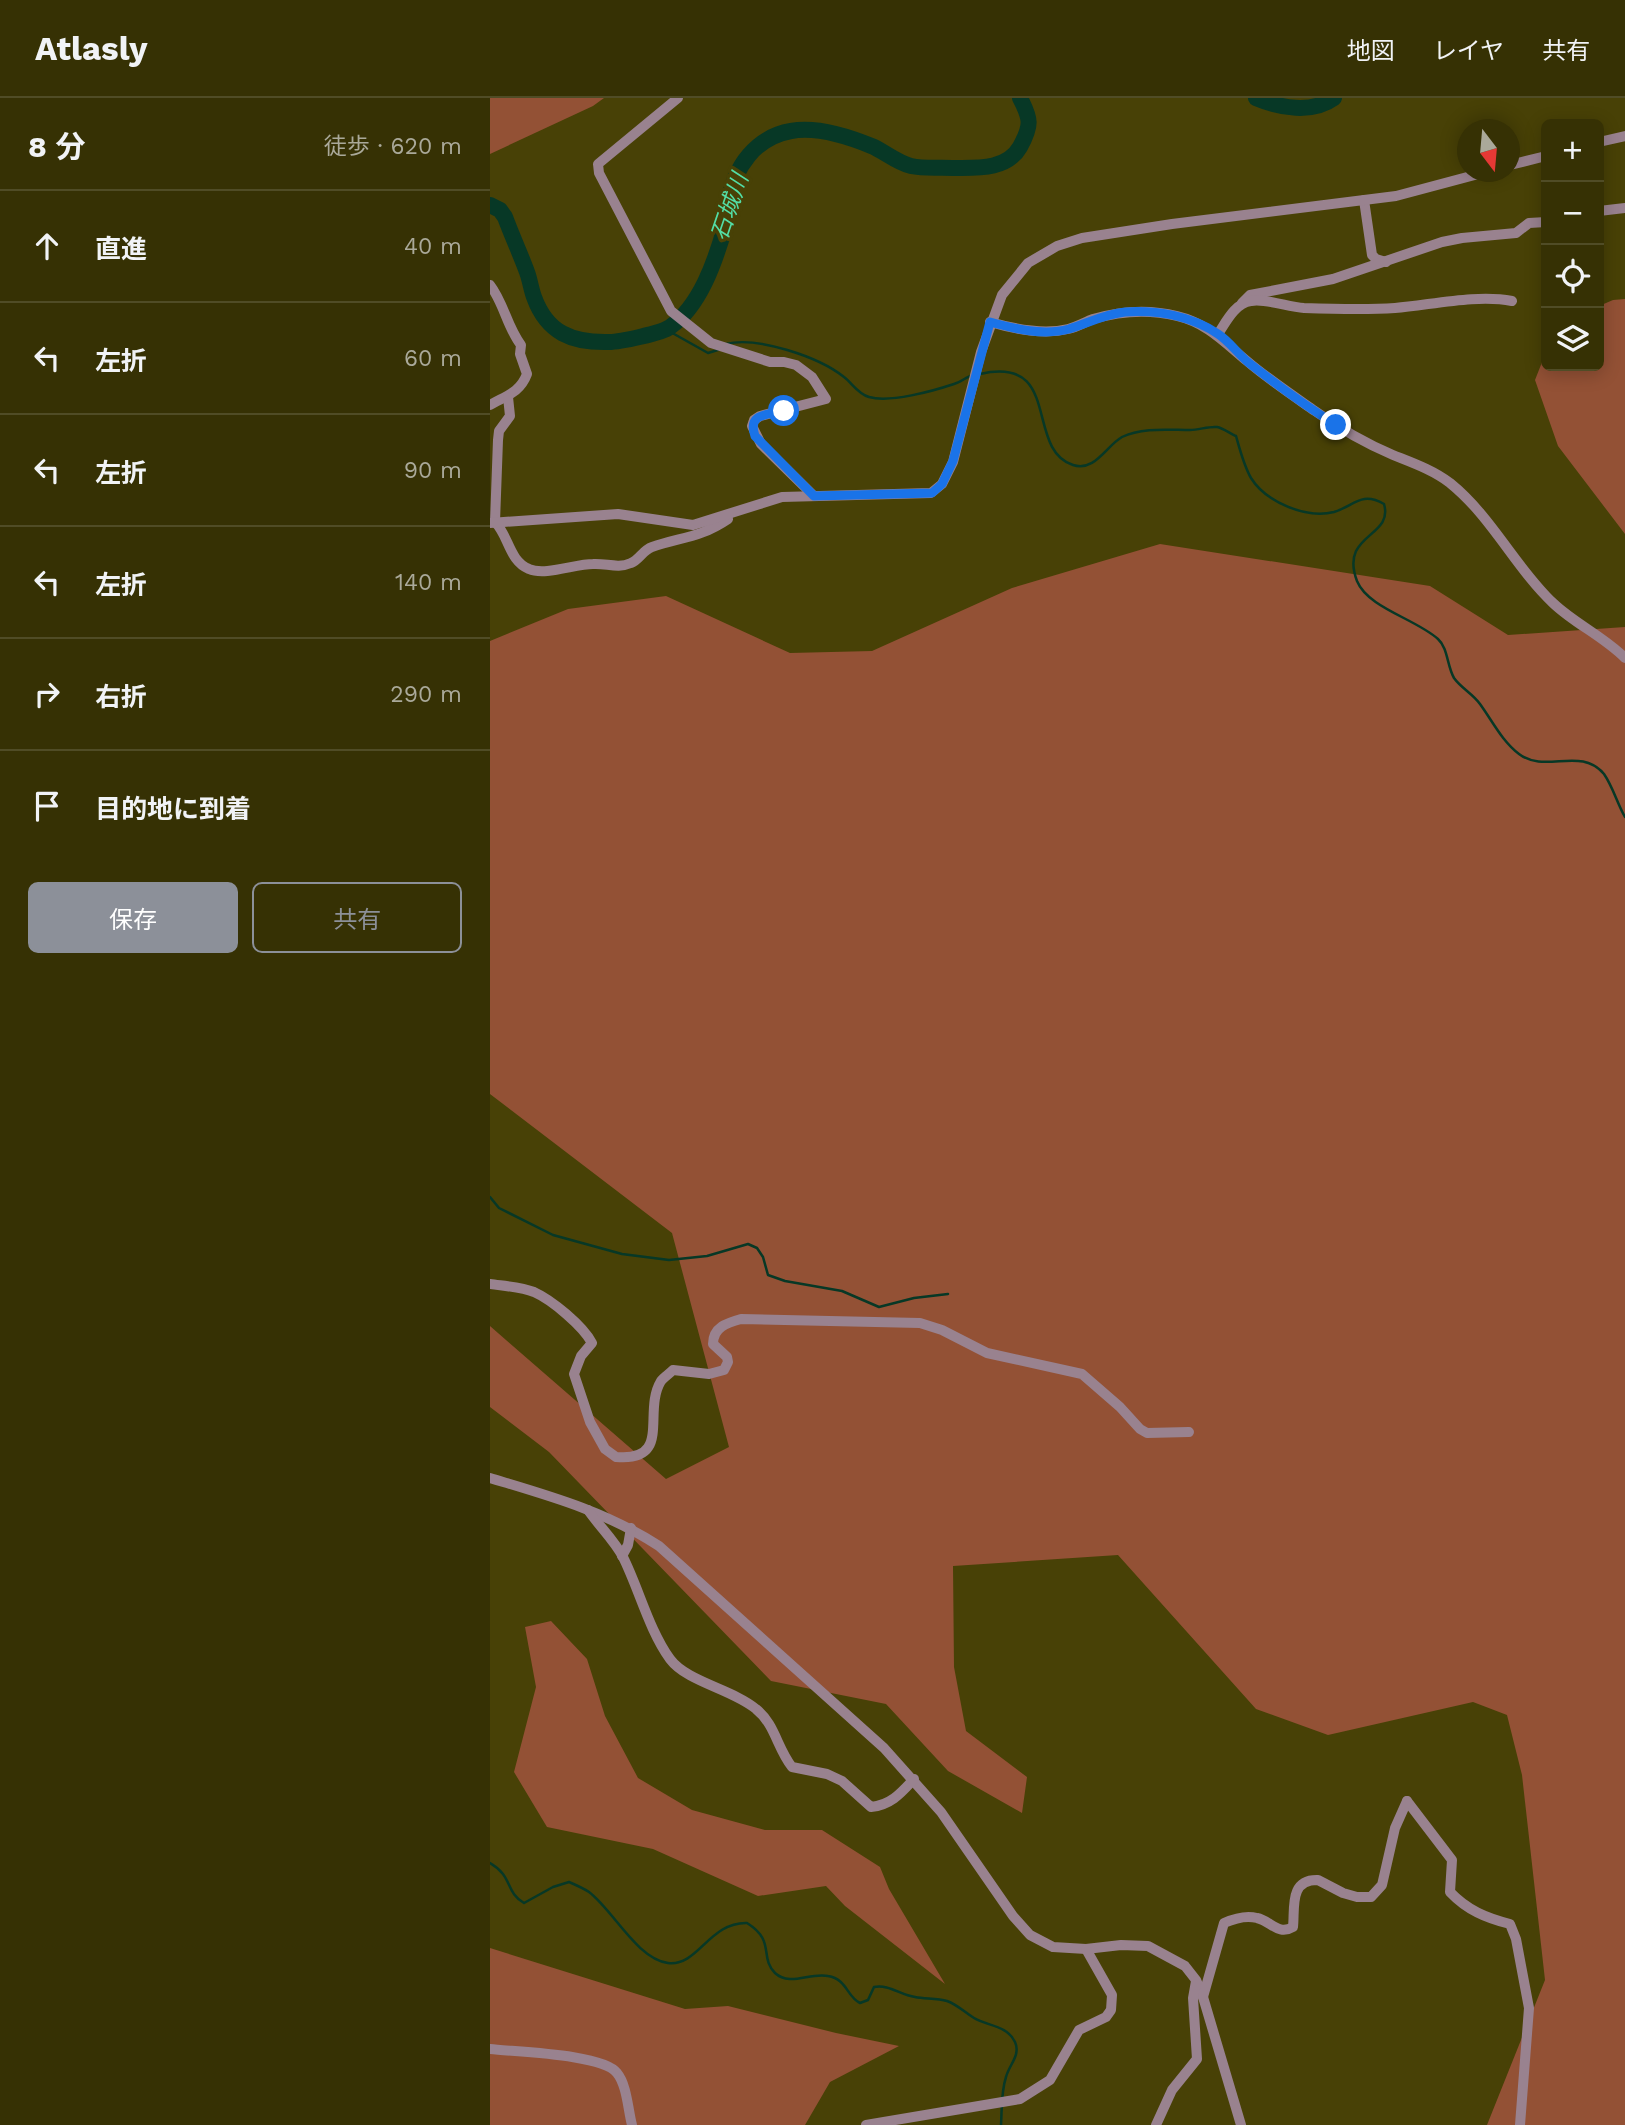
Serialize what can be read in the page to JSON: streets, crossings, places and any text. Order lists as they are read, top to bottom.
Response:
{
  "water": ["石城川"],
  "north": "bottom",
  "page": {
    "header": "Atlasly",
    "nav": ["地図", "レイヤ", "共有"],
    "heading": ["8 分", "徒歩 · 620 m"],
    "map_buttons": ["+", "−"],
    "list": [
      ["直進", "40 m"],
      ["左折", "60 m"],
      ["左折", "90 m"],
      ["左折", "140 m"],
      ["右折", "290 m"],
      "目的地に到着"
    ],
    "buttons": ["保存", "共有"]
  }
}
